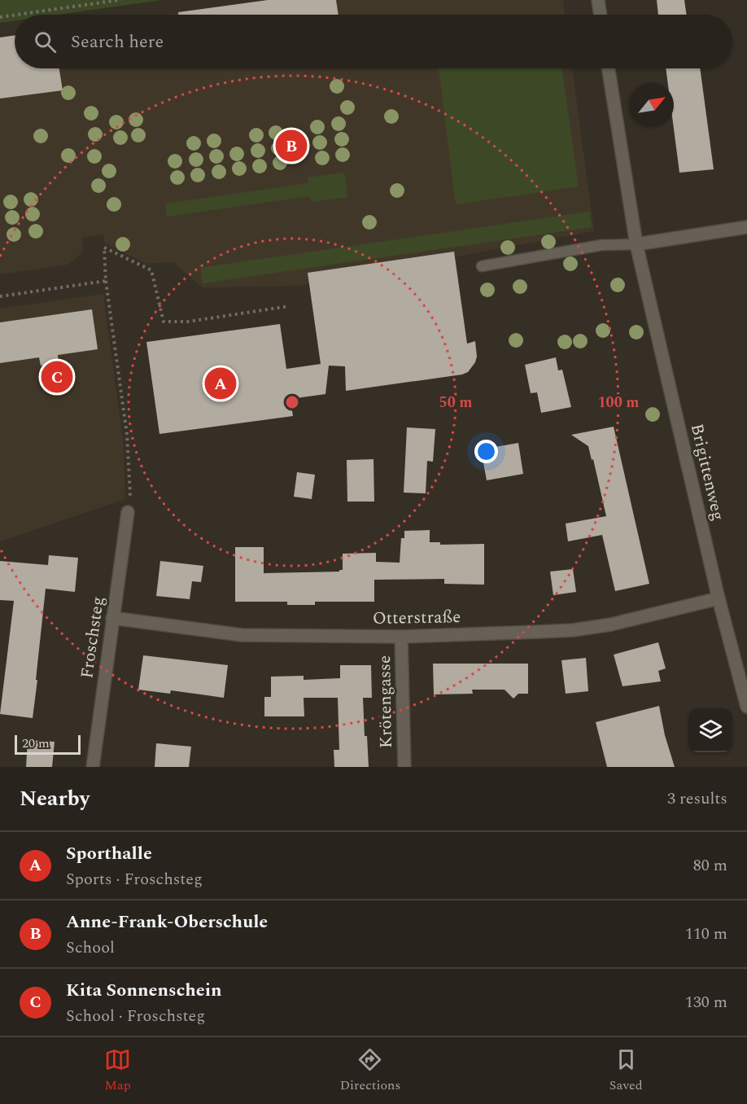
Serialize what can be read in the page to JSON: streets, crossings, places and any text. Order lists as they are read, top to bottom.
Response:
{
  "streets": {
    "street": [
      "Brigittenweg",
      "Otterstraße",
      "Froschsteg",
      "Krötengasse"
    ]
  },
  "crossings": [
    ["Brigittenweg", "Otterstraße"],
    ["Otterstraße", "Froschsteg"],
    ["Otterstraße", "Krötengasse"]
  ],
  "scale_bar": "20 m",
  "north": "top right",
  "page": {
    "search": "Search here",
    "pins": ["B", "C", "A"],
    "scale": "20 m",
    "heading": ["Nearby", "3 results"],
    "list": [
      {
        "mark": "A",
        "name": "Sporthalle",
        "note": "Sports · Froschsteg",
        "value": "80 m"
      },
      {
        "mark": "B",
        "name": "Anne-Frank-Oberschule",
        "note": "School",
        "value": "110 m"
      },
      {
        "mark": "C",
        "name": "Kita Sonnenschein",
        "note": "School · Froschsteg",
        "value": "130 m"
      }
    ],
    "nav": ["Map", "Directions", "Saved"]
  },
  "rings": ["50 m", "100 m"]
}
